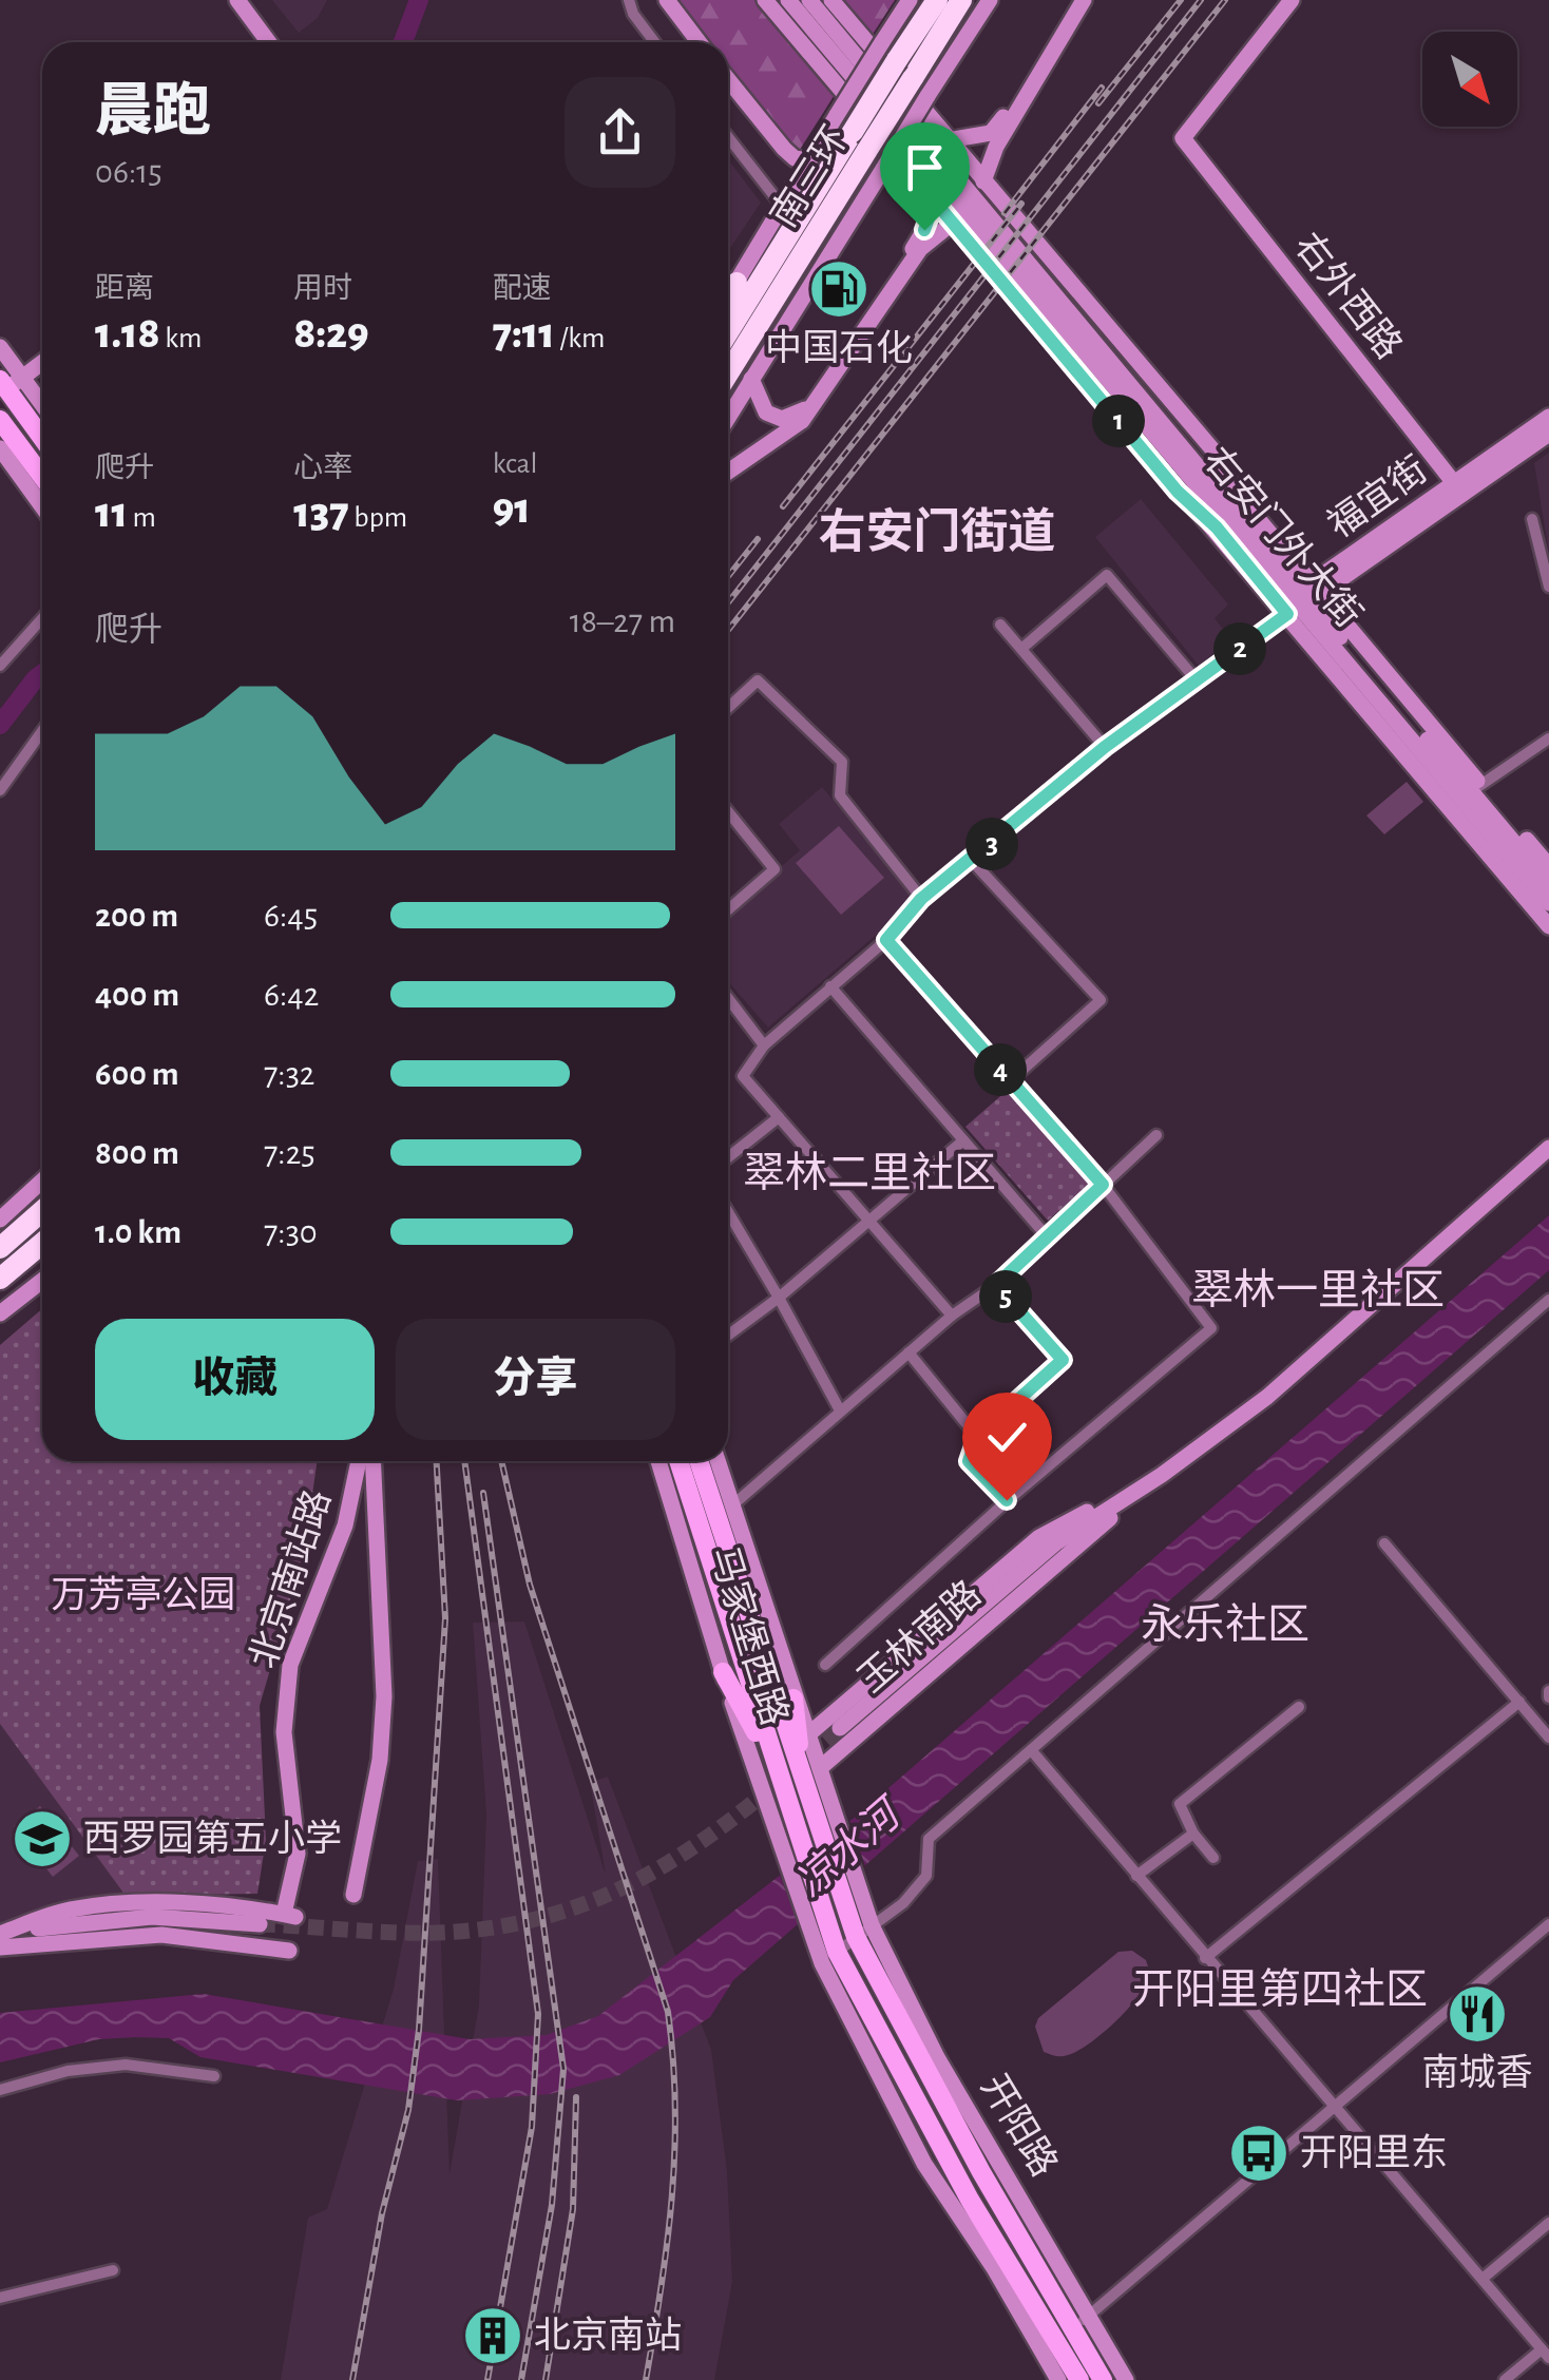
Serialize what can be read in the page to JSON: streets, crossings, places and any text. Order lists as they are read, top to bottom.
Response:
{
  "streets": {
    "highway": ["南三环"],
    "main road": ["马家堡西路", "开阳路"],
    "street": [
      "右外西路",
      "福宜街",
      "右安门外大街",
      "北京南站路",
      "玉林南路"
    ]
  },
  "crossings": [
    ["右外西路", "福宜街"],
    ["福宜街", "右安门外大街"],
    ["马家堡西路", "玉林南路"],
    ["马家堡西路", "开阳路"]
  ],
  "districts": [
    "右安门街道",
    "翠林二里社区",
    "翠林一里社区",
    "永乐社区",
    "开阳里第四社区"
  ],
  "water": ["凉水河"],
  "parks": ["万芳亭公园"],
  "places": {
    "fuel station": ["中国石化"],
    "school or university": ["西罗园第五小学"],
    "restaurant": ["南城香"],
    "bus stop": ["开阳里东"],
    "building": ["北京南站"]
  },
  "north": "bottom right",
  "page": {
    "heading": ["晨跑", "06:15"],
    "stats": [
      ["距离", "1.18 km"],
      ["用时", "8:29"],
      ["配速", "7:11 /km"],
      ["爬升", "11 m"],
      ["心率", "137 bpm"],
      ["kcal", "91"]
    ],
    "pins": [
      "1",
      "2",
      "3",
      "4",
      "5"
    ],
    "chart": ["爬升", "18–27 m"],
    "list": [
      {
        "name": "200 m",
        "note": "6:45"
      },
      {
        "name": "400 m",
        "note": "6:42"
      },
      {
        "name": "600 m",
        "note": "7:32"
      },
      {
        "name": "800 m",
        "note": "7:25"
      },
      {
        "name": "1.0 km",
        "note": "7:30"
      }
    ],
    "buttons": ["收藏", "分享"]
  }
}
